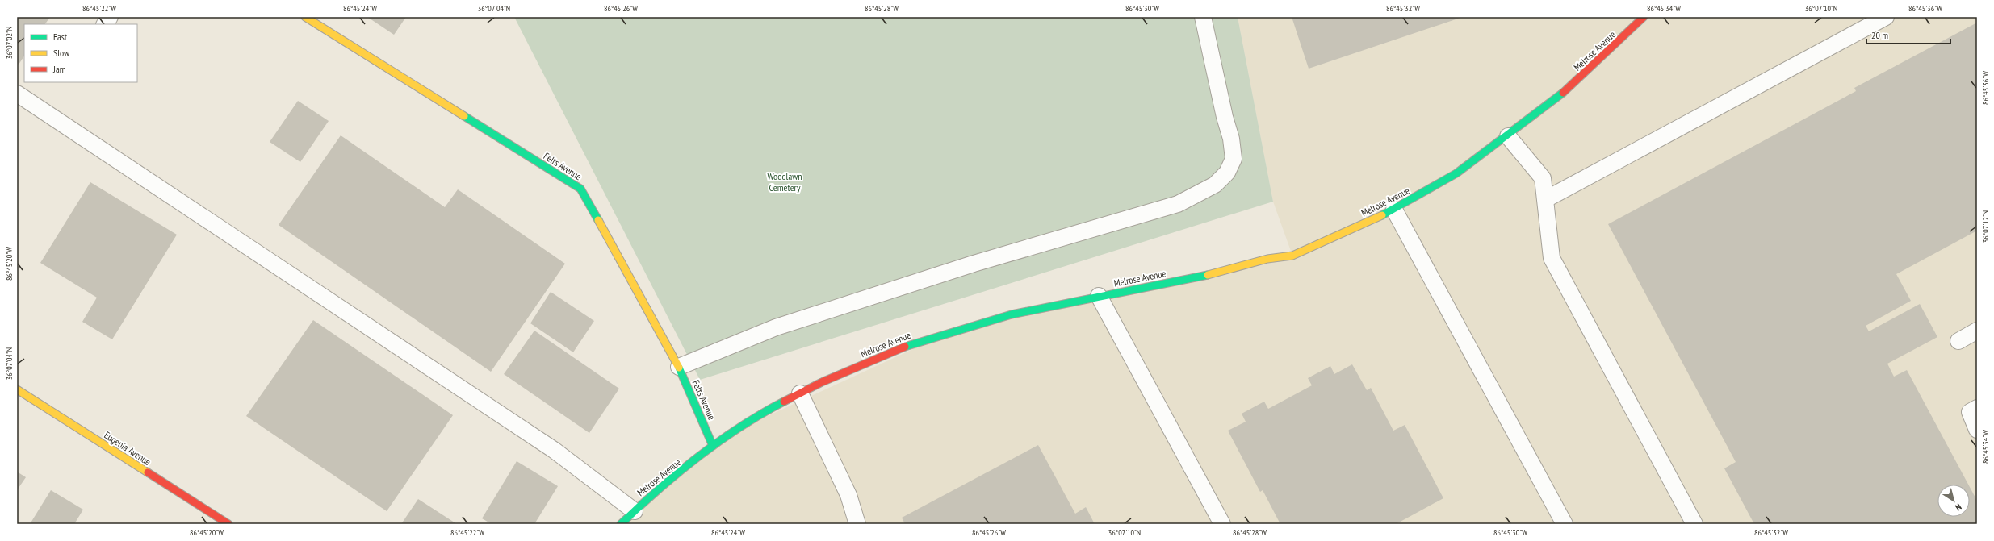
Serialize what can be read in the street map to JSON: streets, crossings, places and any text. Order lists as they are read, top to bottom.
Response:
{
  "streets": {
    "street": ["Melrose Avenue", "Felts Avenue", "Eugenia Avenue"]
  },
  "crossings": [
    ["Melrose Avenue", "Felts Avenue"]
  ],
  "parks": ["Woodlawn Cemetery"],
  "legend": ["Fast", "Slow", "Jam"],
  "scale_bar": "20 m",
  "north": "bottom right",
  "coordinates": [
    "86°45'22\"W",
    "86°45'24\"W",
    "36°07'04\"N",
    "86°45'26\"W",
    "86°45'28\"W",
    "86°45'30\"W",
    "86°45'32\"W",
    "86°45'34\"W",
    "36°07'10\"N",
    "86°45'36\"W",
    "36°07'02\"N",
    "36°07'12\"N",
    "86°45'20\"W"
  ]
}
